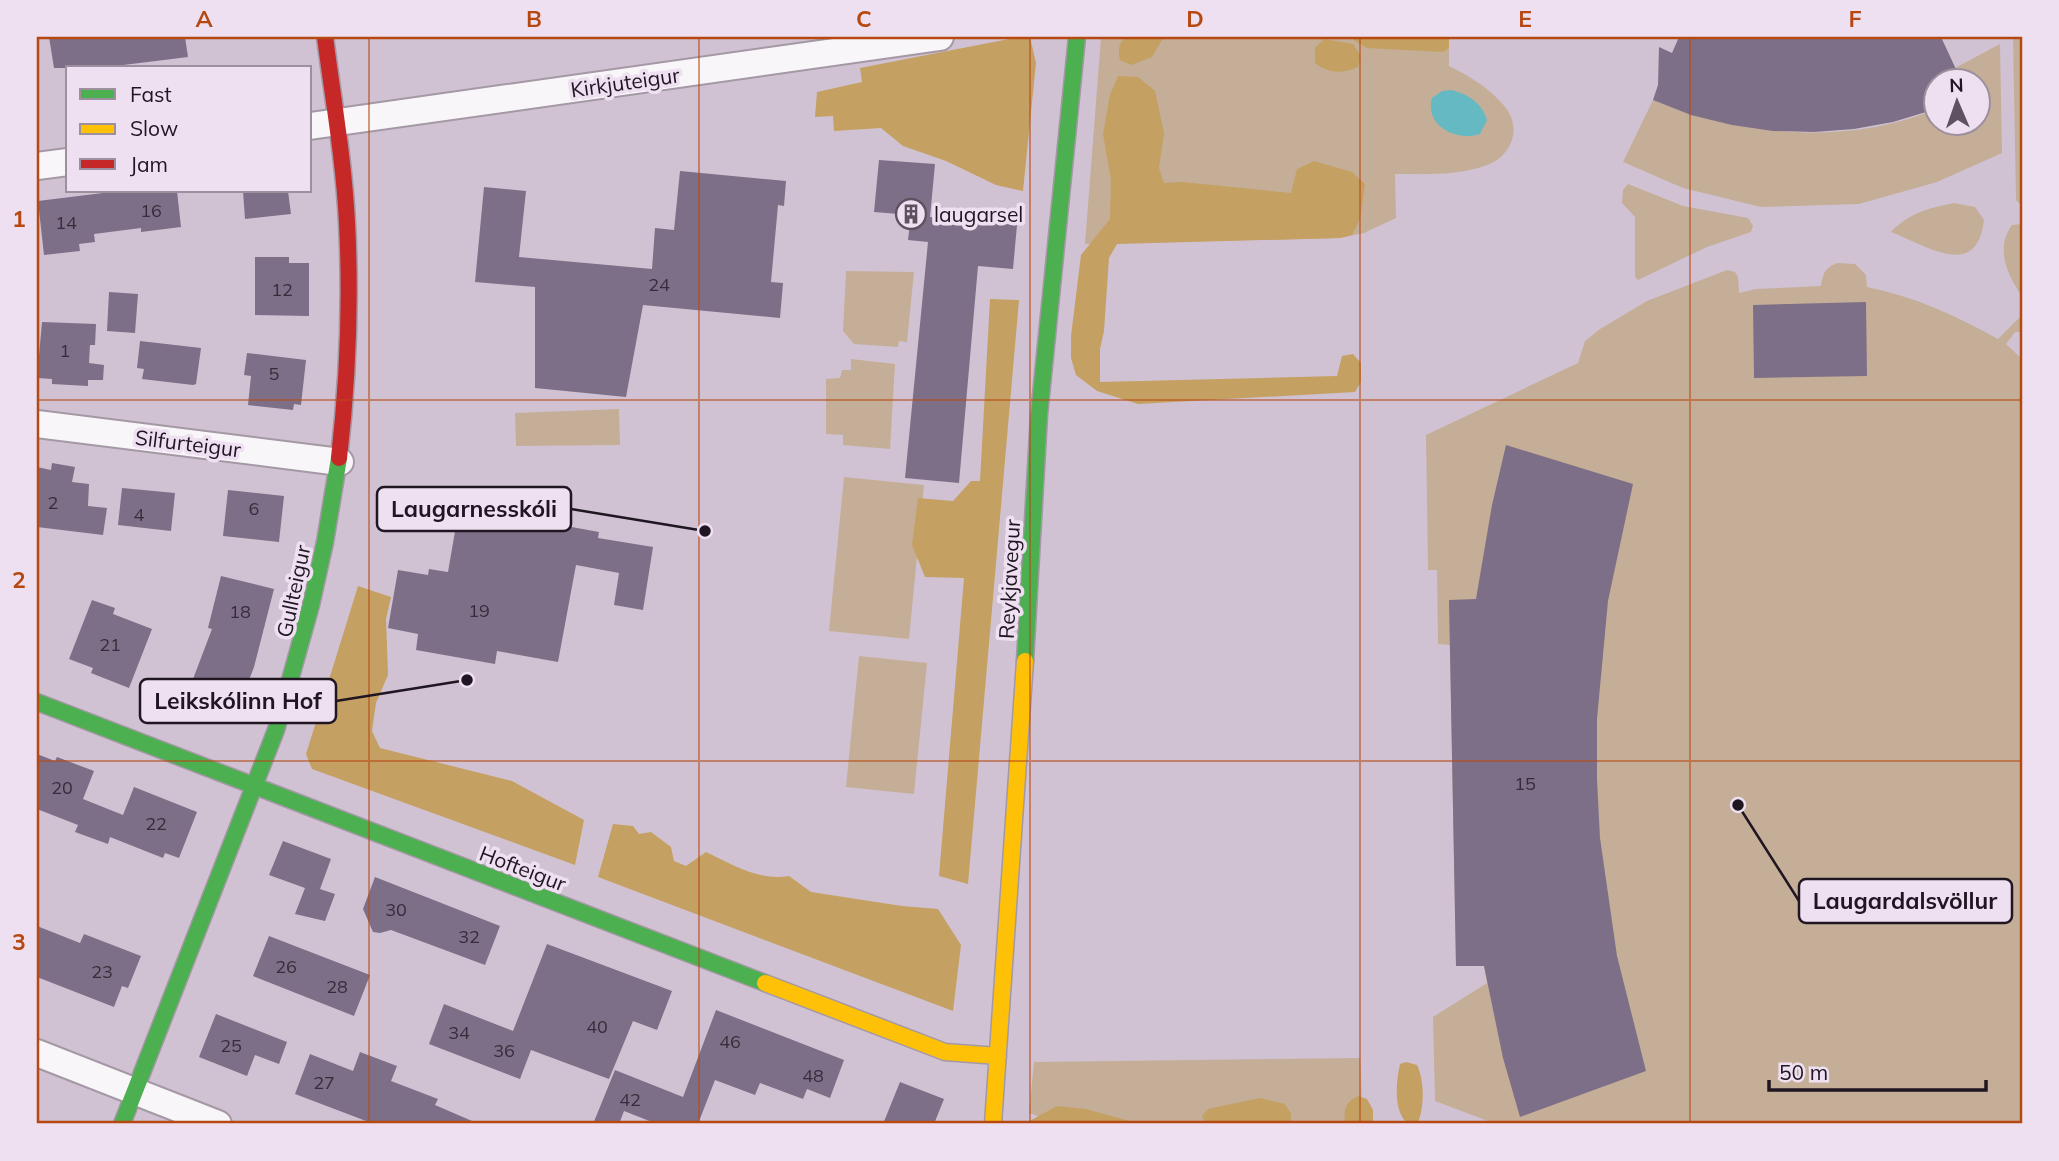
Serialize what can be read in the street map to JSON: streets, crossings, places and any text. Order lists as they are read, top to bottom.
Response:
{
  "streets": {
    "street": [
      "Kirkjuteigur",
      "Silfurteigur",
      "Reykjavegur",
      "Gullteigur",
      "Hofteigur"
    ]
  },
  "crossings": [
    ["Kirkjuteigur", "Gullteigur"],
    ["Silfurteigur", "Gullteigur"],
    ["Reykjavegur", "Hofteigur"],
    ["Gullteigur", "Hofteigur"]
  ],
  "places": {
    "building": ["laugarsel"],
    "other": ["Laugarnesskóli", "Leikskólinn Hof", "Laugardalsvöllur"]
  },
  "house_numbers": [
    "16",
    "14",
    "24",
    "12",
    "1",
    "5",
    "2",
    "6",
    "4",
    "19",
    "18",
    "21",
    "15",
    "20",
    "22",
    "30",
    "32",
    "26",
    "23",
    "28",
    "40",
    "34",
    "46",
    "25",
    "36",
    "48",
    "27",
    "42"
  ],
  "legend": ["Fast", "Slow", "Jam"],
  "scale_bar": "50 m",
  "north": "top",
  "grid": {
    "columns": [
      "A",
      "B",
      "C",
      "D",
      "E",
      "F"
    ],
    "rows": ["1", "2", "3"]
  }
}
